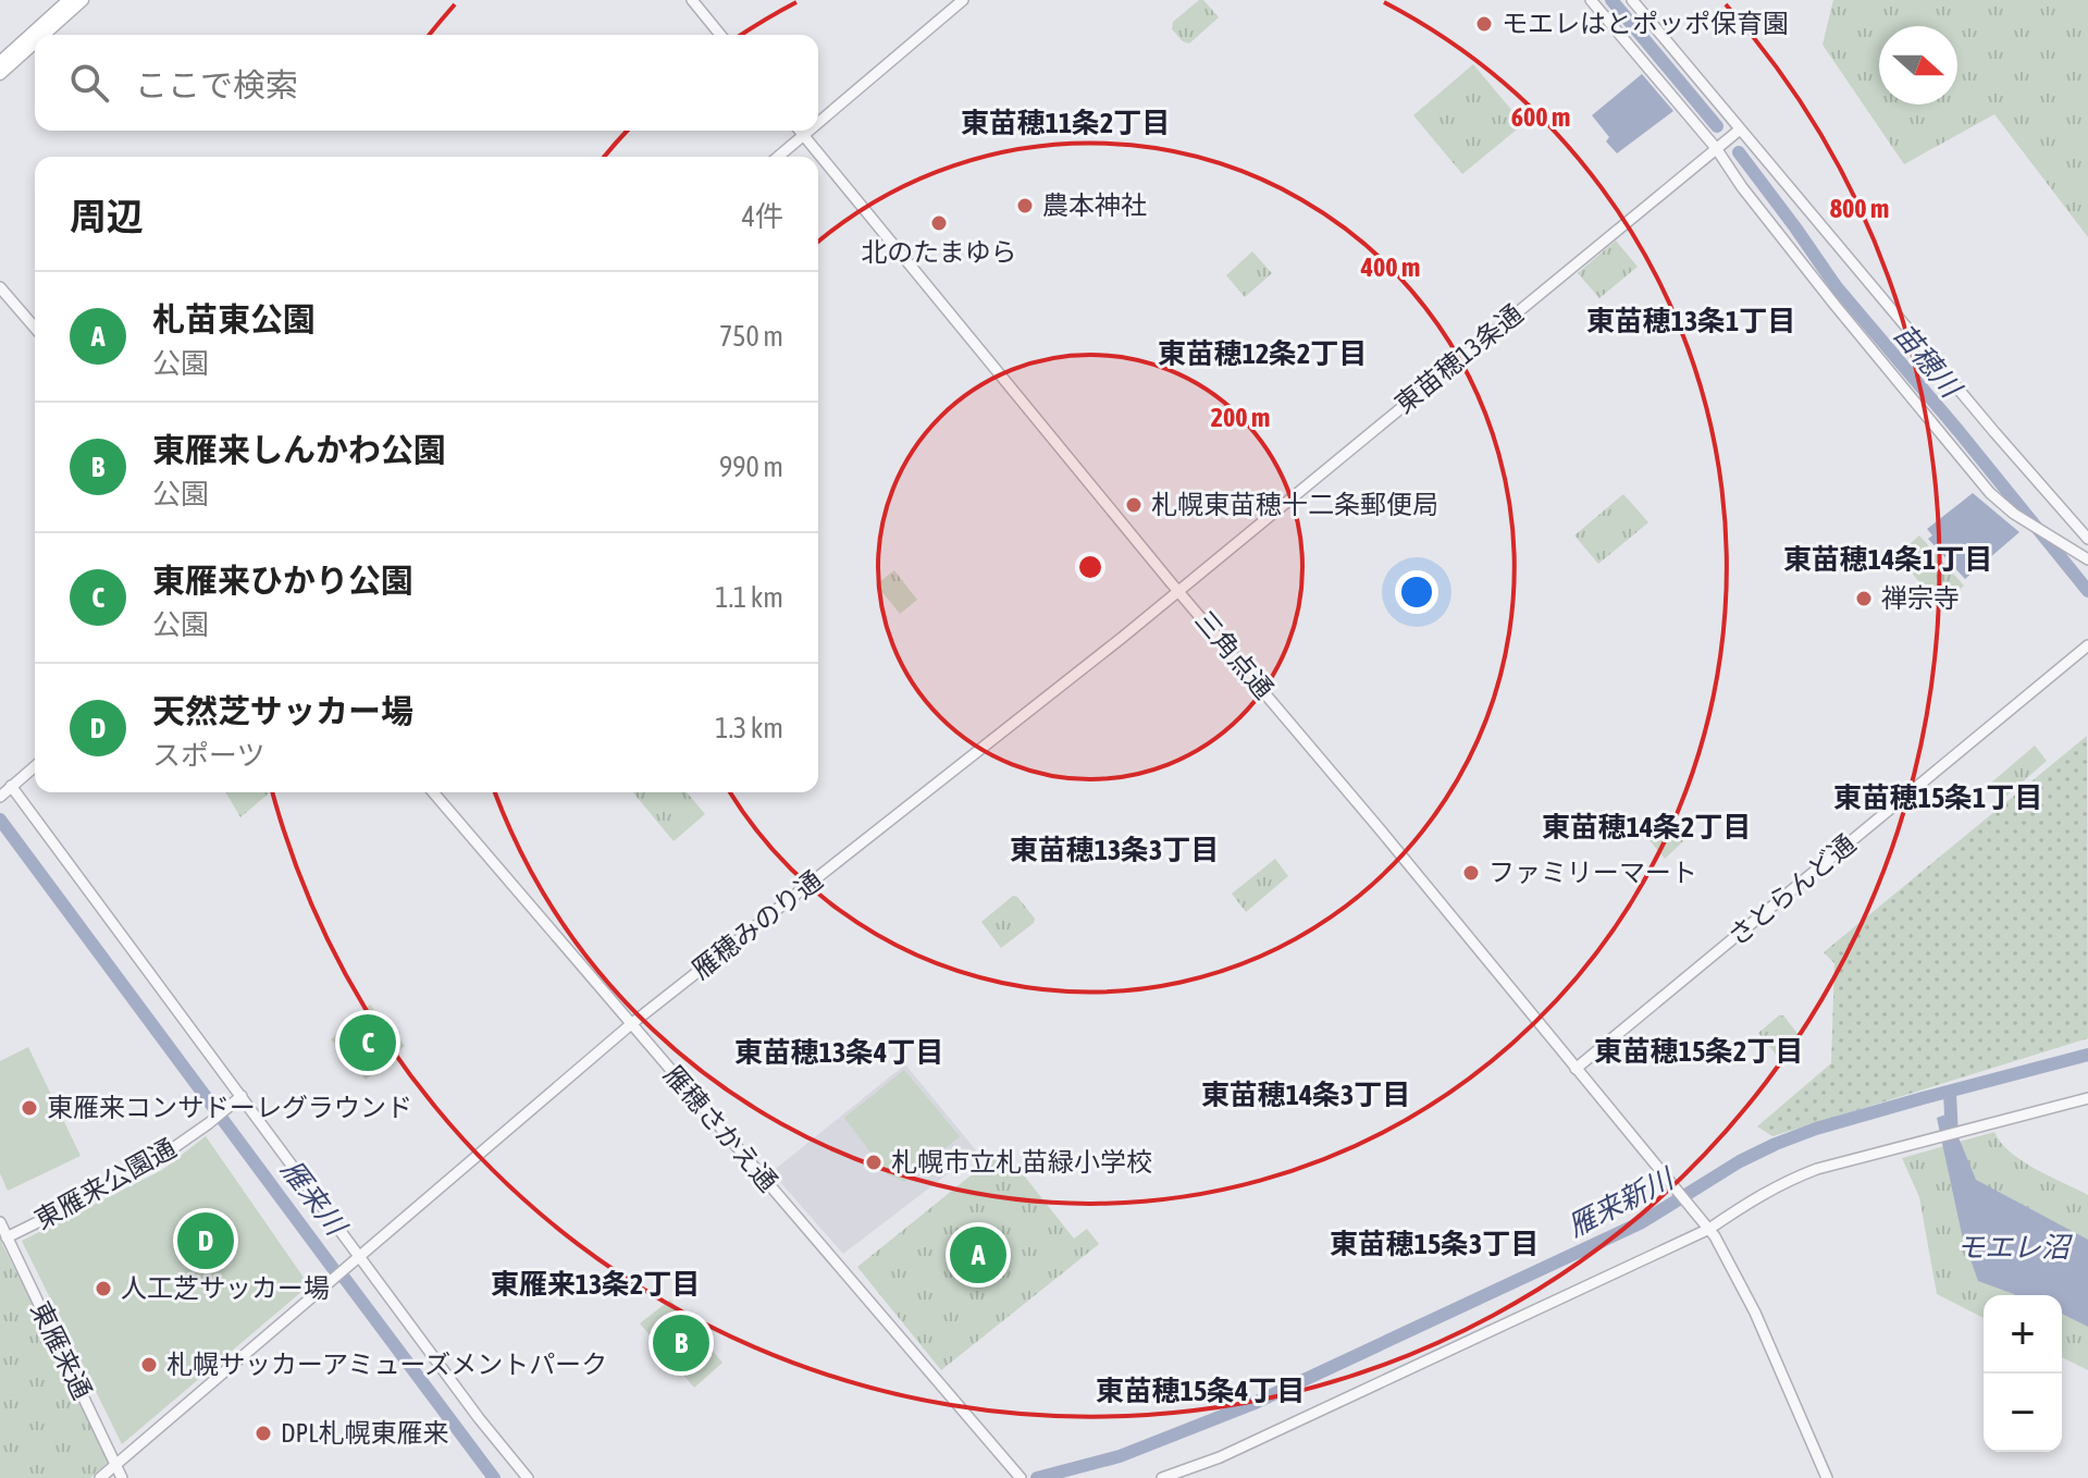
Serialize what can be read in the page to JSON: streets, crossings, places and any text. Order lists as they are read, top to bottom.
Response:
{
  "streets": {
    "street": [
      "東苗穂13条通",
      "三角点通",
      "さとらんど通",
      "雁穂みのり通",
      "雁穂さかえ通",
      "東雁来公園通",
      "東雁来通"
    ]
  },
  "crossings": [
    ["東苗穂13条通", "三角点通"],
    ["東苗穂13条通", "雁穂みのり通"],
    ["三角点通", "さとらんど通"],
    ["三角点通", "雁穂みのり通"],
    ["雁穂みのり通", "雁穂さかえ通"],
    ["雁穂みのり通", "東雁来通"],
    ["東雁来公園通", "東雁来通"]
  ],
  "districts": [
    "東苗穂11条2丁目",
    "東苗穂13条1丁目",
    "東苗穂12条2丁目",
    "東苗穂14条1丁目",
    "東苗穂15条1丁目",
    "東苗穂14条2丁目",
    "東苗穂13条3丁目",
    "東苗穂15条2丁目",
    "東苗穂13条4丁目",
    "東苗穂14条3丁目",
    "東苗穂15条3丁目",
    "東雁来13条2丁目",
    "東苗穂15条4丁目"
  ],
  "water": [
    "苗穂川",
    "雁来川",
    "雁来新川",
    "モエレ沼"
  ],
  "places": [
    "モエレはとポッポ保育園",
    "農本神社",
    "北のたまゆら",
    "札幌東苗穂十二条郵便局",
    "禅宗寺",
    "ファミリーマート",
    "東雁来コンサドーレグラウンド",
    "札幌市立札苗緑小学校",
    "人工芝サッカー場",
    "札幌サッカーアミューズメントパーク",
    "DPL札幌東雁来"
  ],
  "north": "right",
  "page": {
    "search": "ここで検索",
    "heading": ["周辺", "4件"],
    "list": [
      {
        "mark": "A",
        "name": "札苗東公園",
        "note": "公園",
        "value": "750 m"
      },
      {
        "mark": "B",
        "name": "東雁来しんかわ公園",
        "note": "公園",
        "value": "990 m"
      },
      {
        "mark": "C",
        "name": "東雁来ひかり公園",
        "note": "公園",
        "value": "1.1 km"
      },
      {
        "mark": "D",
        "name": "天然芝サッカー場",
        "note": "スポーツ",
        "value": "1.3 km"
      }
    ],
    "pins": [
      "C",
      "D",
      "A",
      "B"
    ],
    "map_buttons": ["+", "−"]
  },
  "rings": [
    "600 m",
    "800 m",
    "400 m",
    "200 m"
  ]
}
